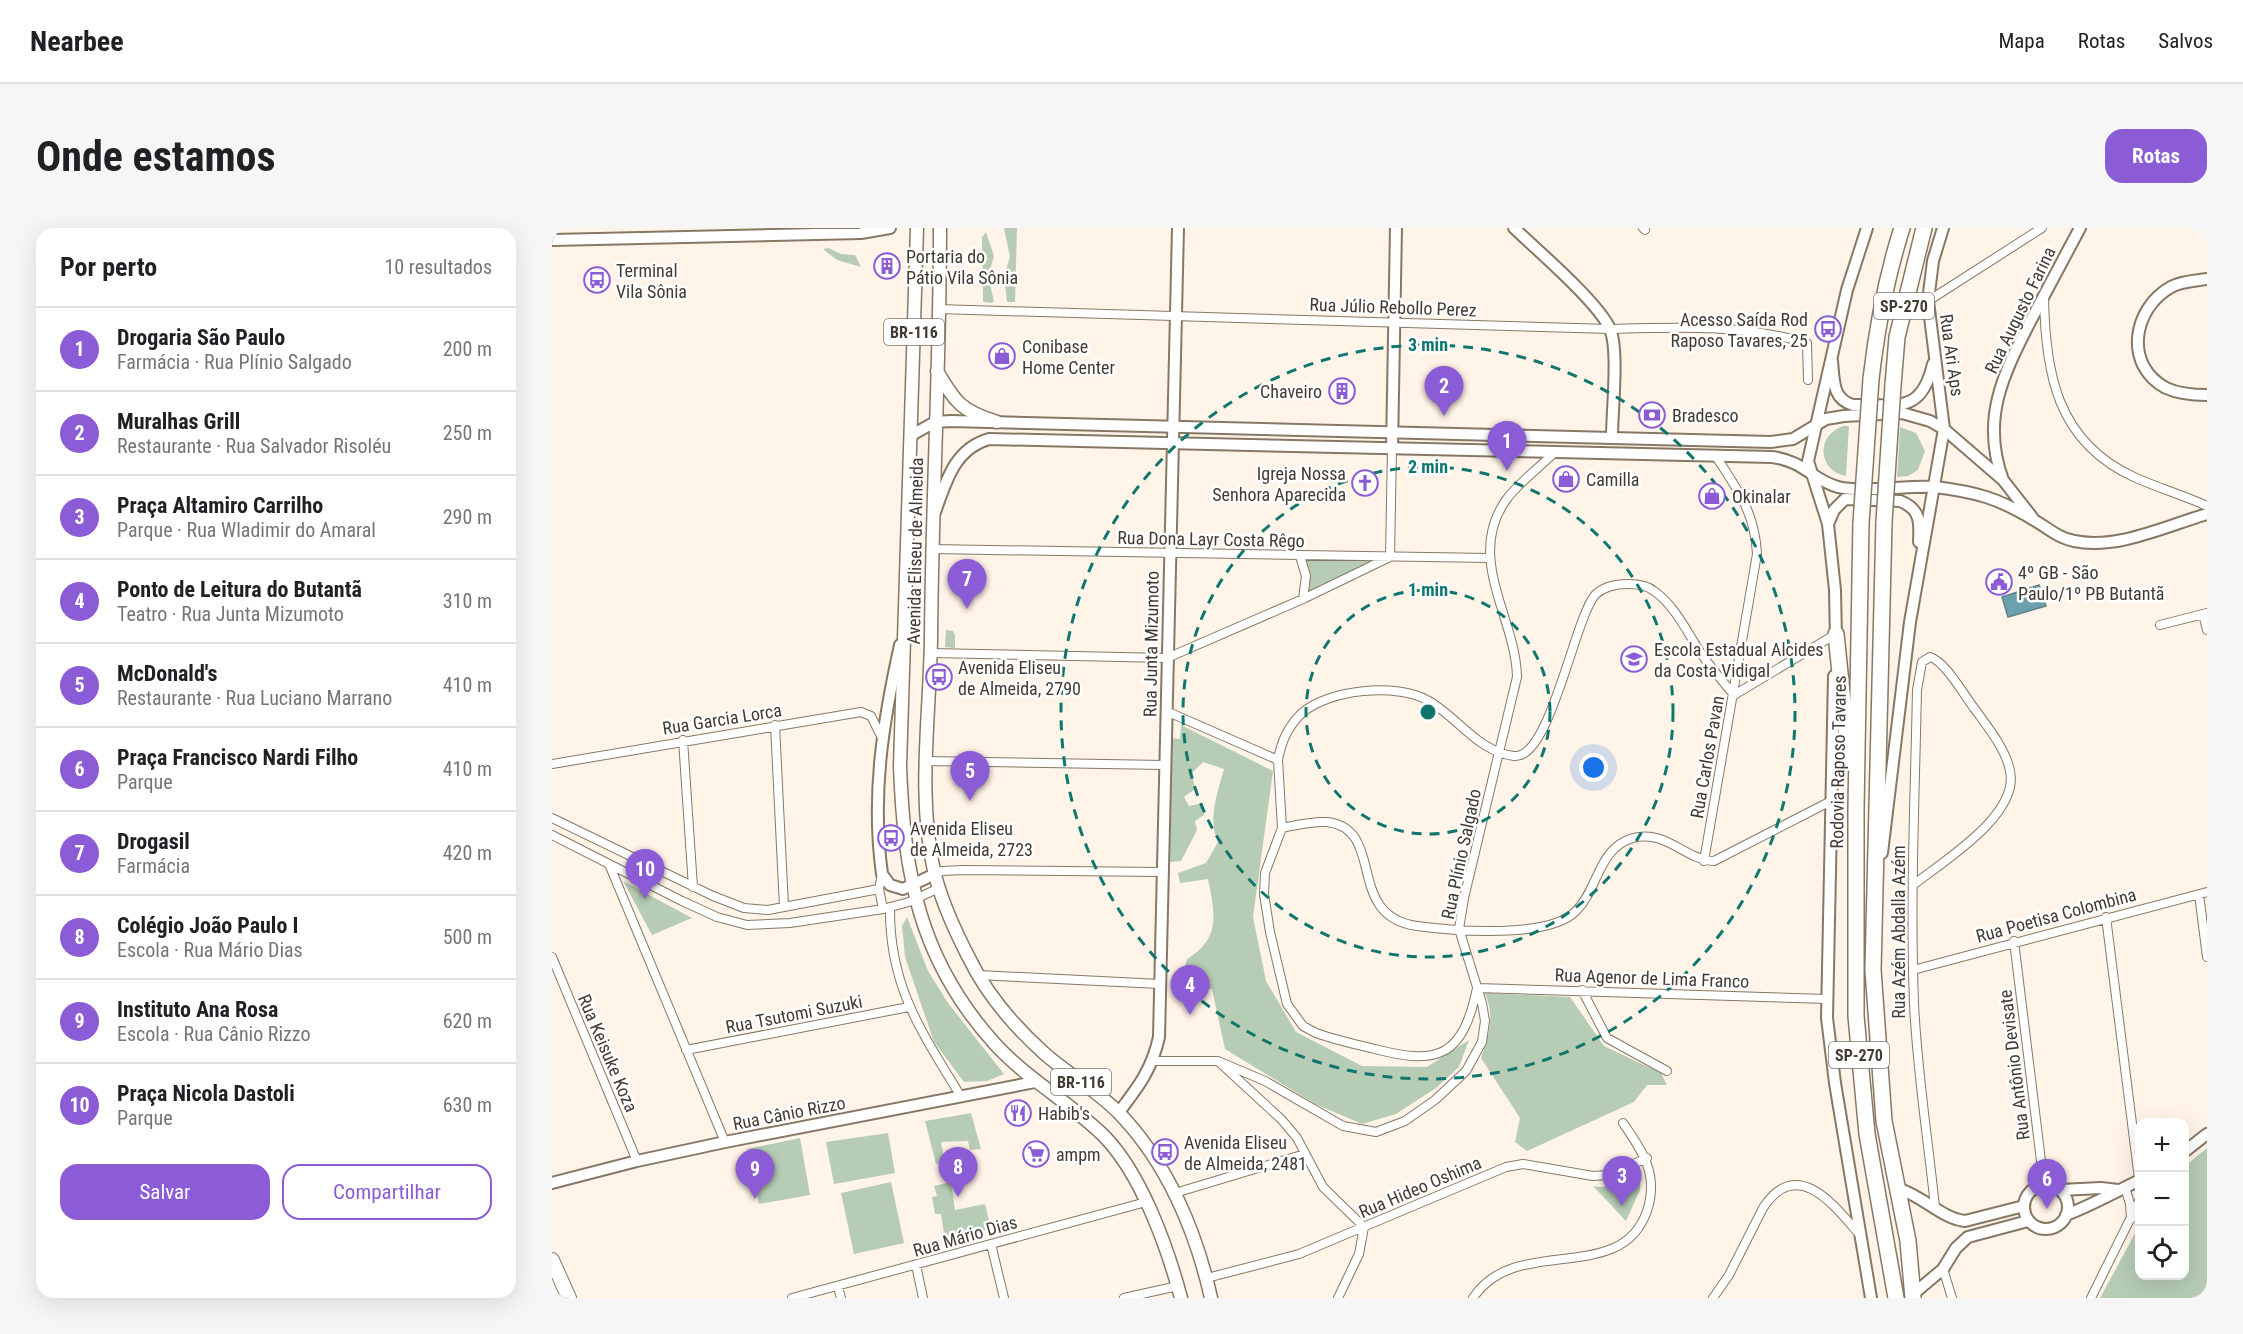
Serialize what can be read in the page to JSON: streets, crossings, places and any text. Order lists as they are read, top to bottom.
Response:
{
  "streets": {
    "highway": ["SP-270", "Rodovia Raposo Tavares"],
    "main road": [
      "Rua Augusto Farina",
      "BR-116",
      "Rua Ari Aps",
      "Avenida Eliseu de Almeida",
      "Rua Junta Mizumoto",
      "Rua Azém Abdalla Azém",
      "Rua Cânio Rizzo"
    ],
    "street": [
      "Rua Júlio Rebollo Perez",
      "Rua Dona Layr Costa Rêgo",
      "Rua Garcia Lorca",
      "Rua Carlos Pavan",
      "Rua Plínio Salgado",
      "Rua Poetisa Colombina",
      "Rua Agenor de Lima Franco",
      "Rua Tsutomi Suzuki",
      "Rua Keisuke Koza",
      "Rua Antônio Devisate",
      "Rua Hideo Oshima",
      "Rua Mário Dias"
    ]
  },
  "crossings": [
    ["SP-270", "Rua Azém Abdalla Azém"],
    ["Rua Júlio Rebollo Perez", "Avenida Eliseu de Almeida"],
    ["Rua Júlio Rebollo Perez", "Rua Junta Mizumoto"],
    ["Rua Augusto Farina", "Rua Ari Aps"],
    ["Rua Augusto Farina", "Avenida Eliseu de Almeida"],
    ["Rua Augusto Farina", "Rua Junta Mizumoto"],
    ["Rua Augusto Farina", "Rua Carlos Pavan"],
    ["Rua Augusto Farina", "Rua Plínio Salgado"],
    ["Rua Augusto Farina", "Rua Azém Abdalla Azém"],
    ["Rua Ari Aps", "Rua Azém Abdalla Azém"],
    ["Rua Dona Layr Costa Rêgo", "Avenida Eliseu de Almeida"],
    ["Rua Dona Layr Costa Rêgo", "Rua Junta Mizumoto"],
    ["Rua Dona Layr Costa Rêgo", "Rua Plínio Salgado"],
    ["Avenida Eliseu de Almeida", "Rua Junta Mizumoto"],
    ["Avenida Eliseu de Almeida", "Rua Garcia Lorca"],
    ["Avenida Eliseu de Almeida", "Rua Tsutomi Suzuki"],
    ["Avenida Eliseu de Almeida", "Rua Cânio Rizzo"],
    ["Avenida Eliseu de Almeida", "Rua Hideo Oshima"],
    ["Avenida Eliseu de Almeida", "Rua Mário Dias"],
    ["Rua Plínio Salgado", "Rua Agenor de Lima Franco"],
    ["Rua Poetisa Colombina", "Rua Azém Abdalla Azém"],
    ["Rua Poetisa Colombina", "Rua Antônio Devisate"],
    ["Rua Keisuke Koza", "Rua Cânio Rizzo"]
  ],
  "places": {
    "building": ["Portaria do Pátio Vila Sônia", "Chaveiro"],
    "bus stop": [
      "Terminal Vila Sônia",
      "Acesso Saída Rod Raposo Tavares, 25",
      "Avenida Eliseu de Almeida, 2790",
      "Avenida Eliseu de Almeida, 2723",
      "Avenida Eliseu de Almeida, 2481"
    ],
    "shop": ["Conibase Home Center", "Camilla", "Okinalar"],
    "bank": ["Bradesco"],
    "church": ["Igreja Nossa Senhora Aparecida"],
    "public building": ["4º GB - São Paulo/1º PB Butantã"],
    "school or university": ["Escola Estadual Alcides da Costa Vidigal"],
    "restaurant": ["Habib's"],
    "supermarket": ["ampm"]
  },
  "page": {
    "header": "Nearbee",
    "nav": ["Mapa", "Rotas", "Salvos"],
    "buttons": [
      "Rotas",
      ["Salvar", "Compartilhar"]
    ],
    "title": "Onde estamos",
    "heading": ["Por perto", "10 resultados"],
    "list": [
      {
        "mark": "1",
        "name": "Drogaria São Paulo",
        "note": "Farmácia · Rua Plínio Salgado",
        "value": "200 m"
      },
      {
        "mark": "2",
        "name": "Muralhas Grill",
        "note": "Restaurante · Rua Salvador Risoléu",
        "value": "250 m"
      },
      {
        "mark": "3",
        "name": "Praça Altamiro Carrilho",
        "note": "Parque · Rua Wladimir do Amaral",
        "value": "290 m"
      },
      {
        "mark": "4",
        "name": "Ponto de Leitura do Butantã",
        "note": "Teatro · Rua Junta Mizumoto",
        "value": "310 m"
      },
      {
        "mark": "5",
        "name": "McDonald's",
        "note": "Restaurante · Rua Luciano Marrano",
        "value": "410 m"
      },
      {
        "mark": "6",
        "name": "Praça Francisco Nardi Filho",
        "note": "Parque",
        "value": "410 m"
      },
      {
        "mark": "7",
        "name": "Drogasil",
        "note": "Farmácia",
        "value": "420 m"
      },
      {
        "mark": "8",
        "name": "Colégio João Paulo I",
        "note": "Escola · Rua Mário Dias",
        "value": "500 m"
      },
      {
        "mark": "9",
        "name": "Instituto Ana Rosa",
        "note": "Escola · Rua Cânio Rizzo",
        "value": "620 m"
      },
      {
        "mark": "10",
        "name": "Praça Nicola Dastoli",
        "note": "Parque",
        "value": "630 m"
      }
    ],
    "pins": [
      "2",
      "1",
      "7",
      "5",
      "10",
      "4",
      "8",
      "9",
      "3",
      "6"
    ],
    "map_buttons": ["+", "−"]
  },
  "rings": ["3 min", "2 min", "1 min"]
}
